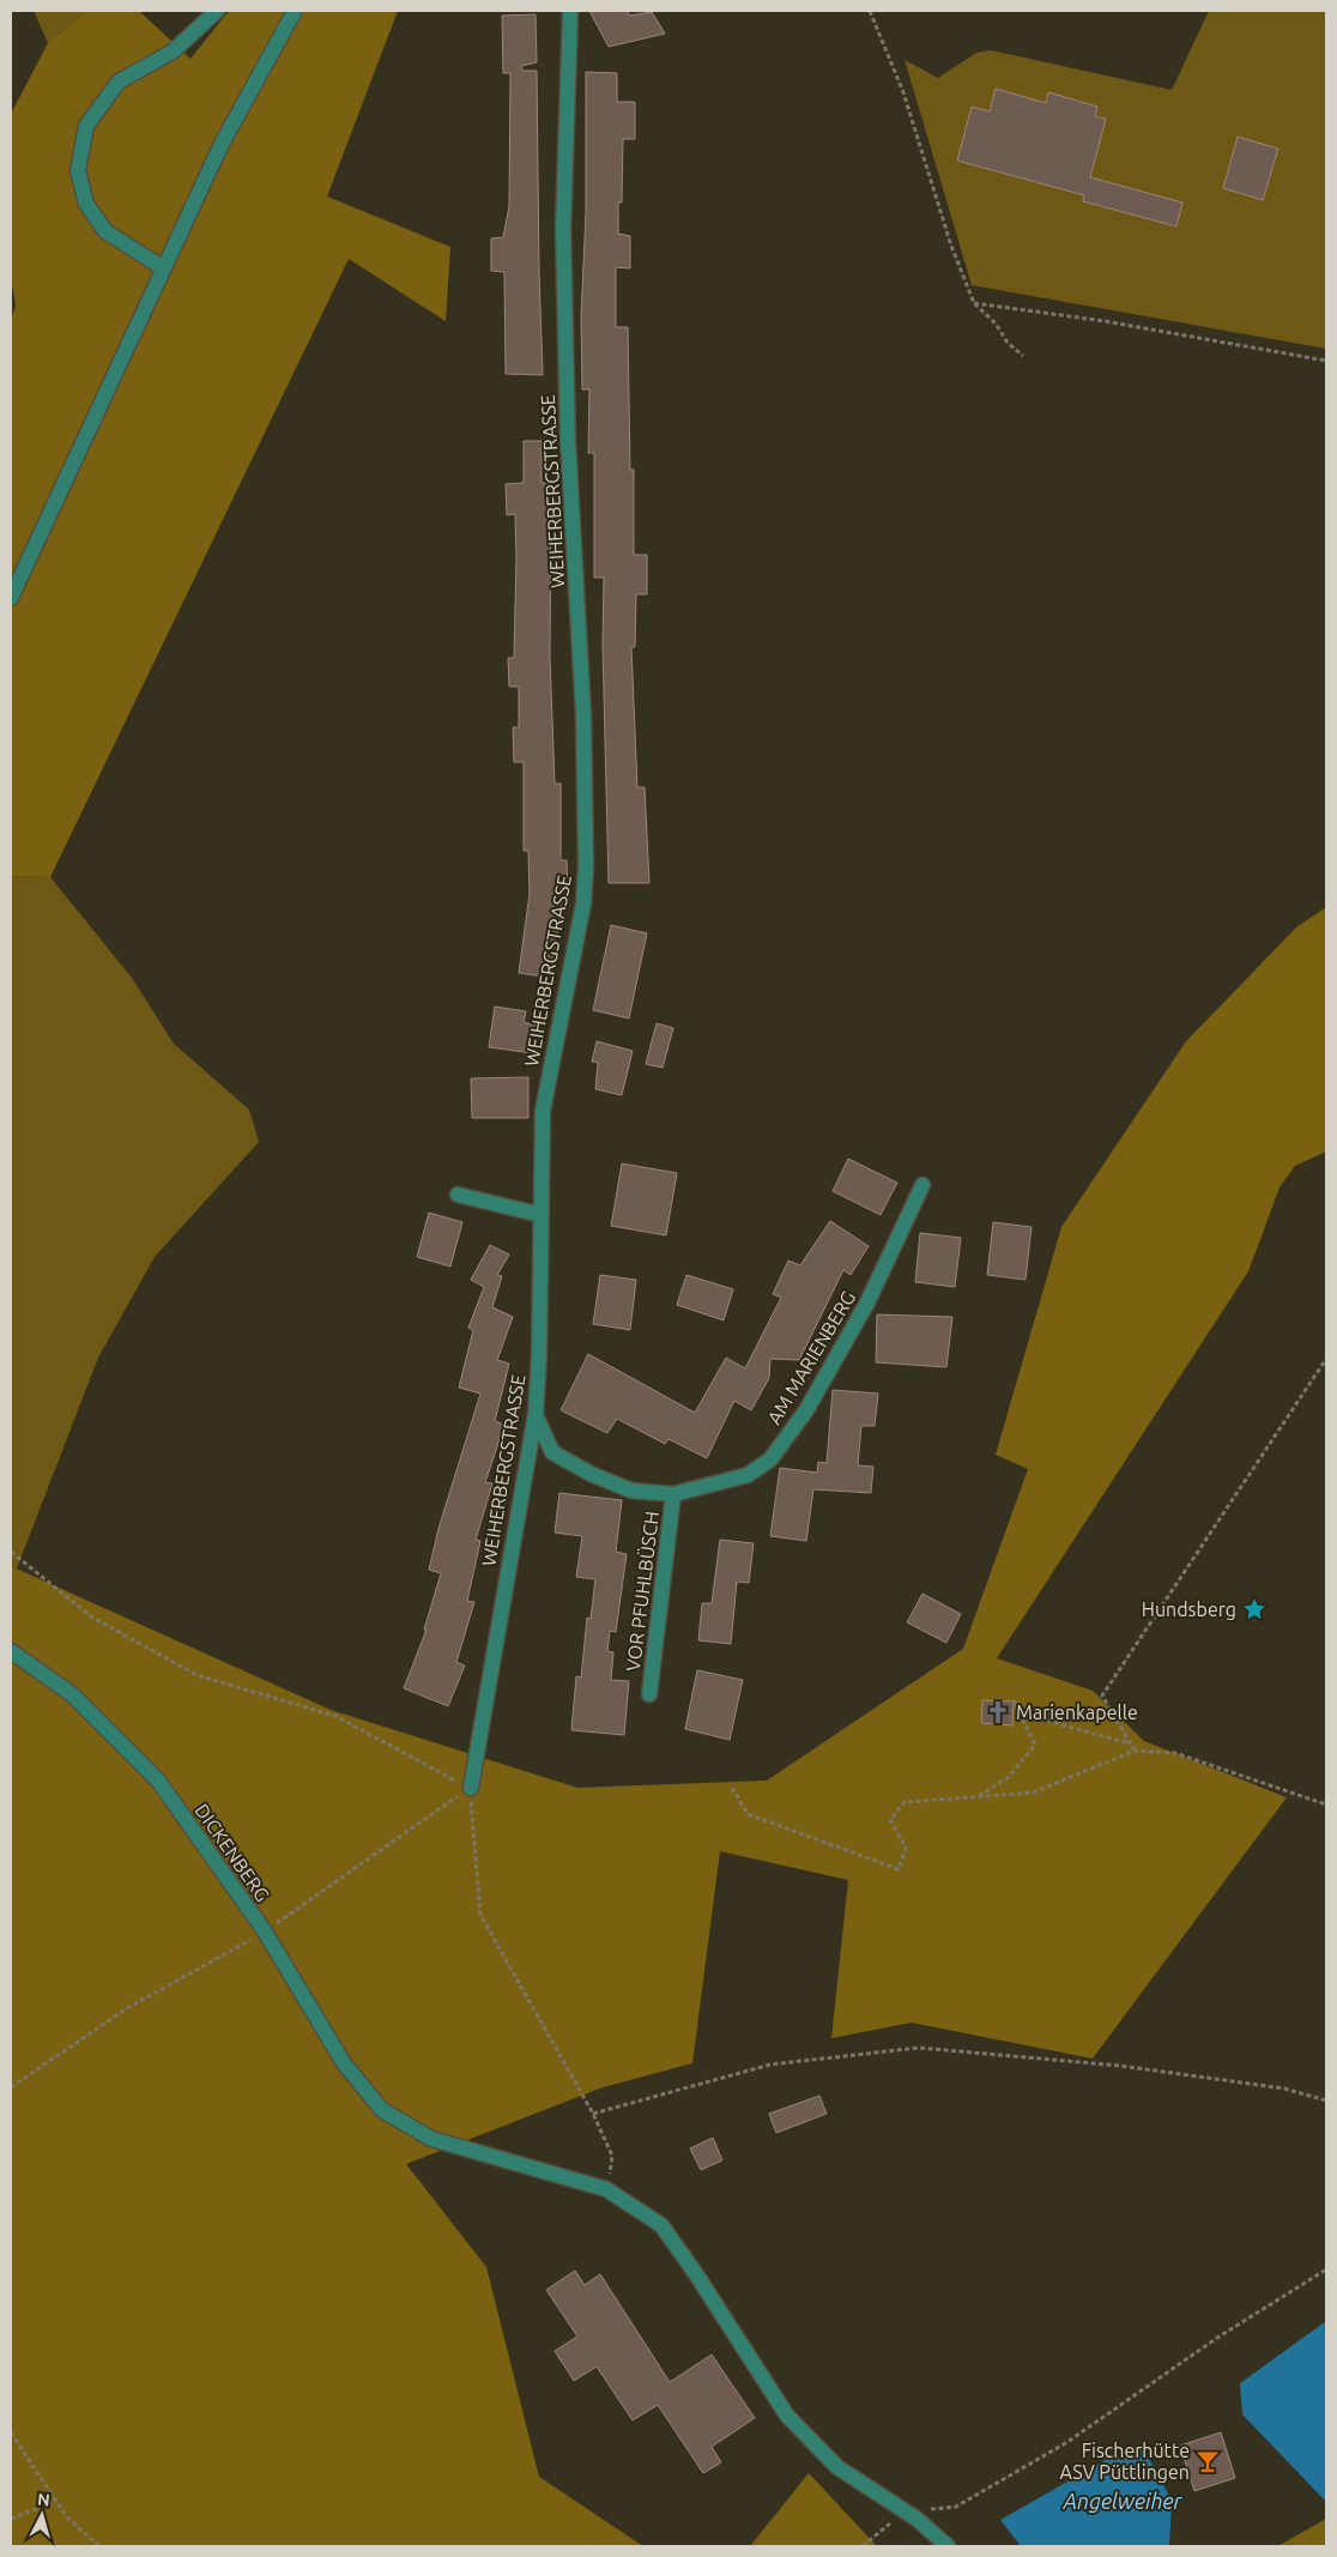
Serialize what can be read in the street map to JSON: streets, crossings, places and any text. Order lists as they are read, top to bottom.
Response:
{
  "streets": {
    "street": [
      "WEIHERBERGSTRASSE",
      "AM MARIENBERG",
      "VOR PFUHLBÜSCH",
      "DICKENBERG"
    ]
  },
  "crossings": [
    ["WEIHERBERGSTRASSE", "AM MARIENBERG"],
    ["AM MARIENBERG", "VOR PFUHLBÜSCH"]
  ],
  "water": ["Angelweiher"],
  "places": {
    "place": ["Hundsberg"],
    "church": ["Marienkapelle"],
    "bar": ["Fischerhütte ASV Püttlingen"]
  },
  "north": "top"
}
